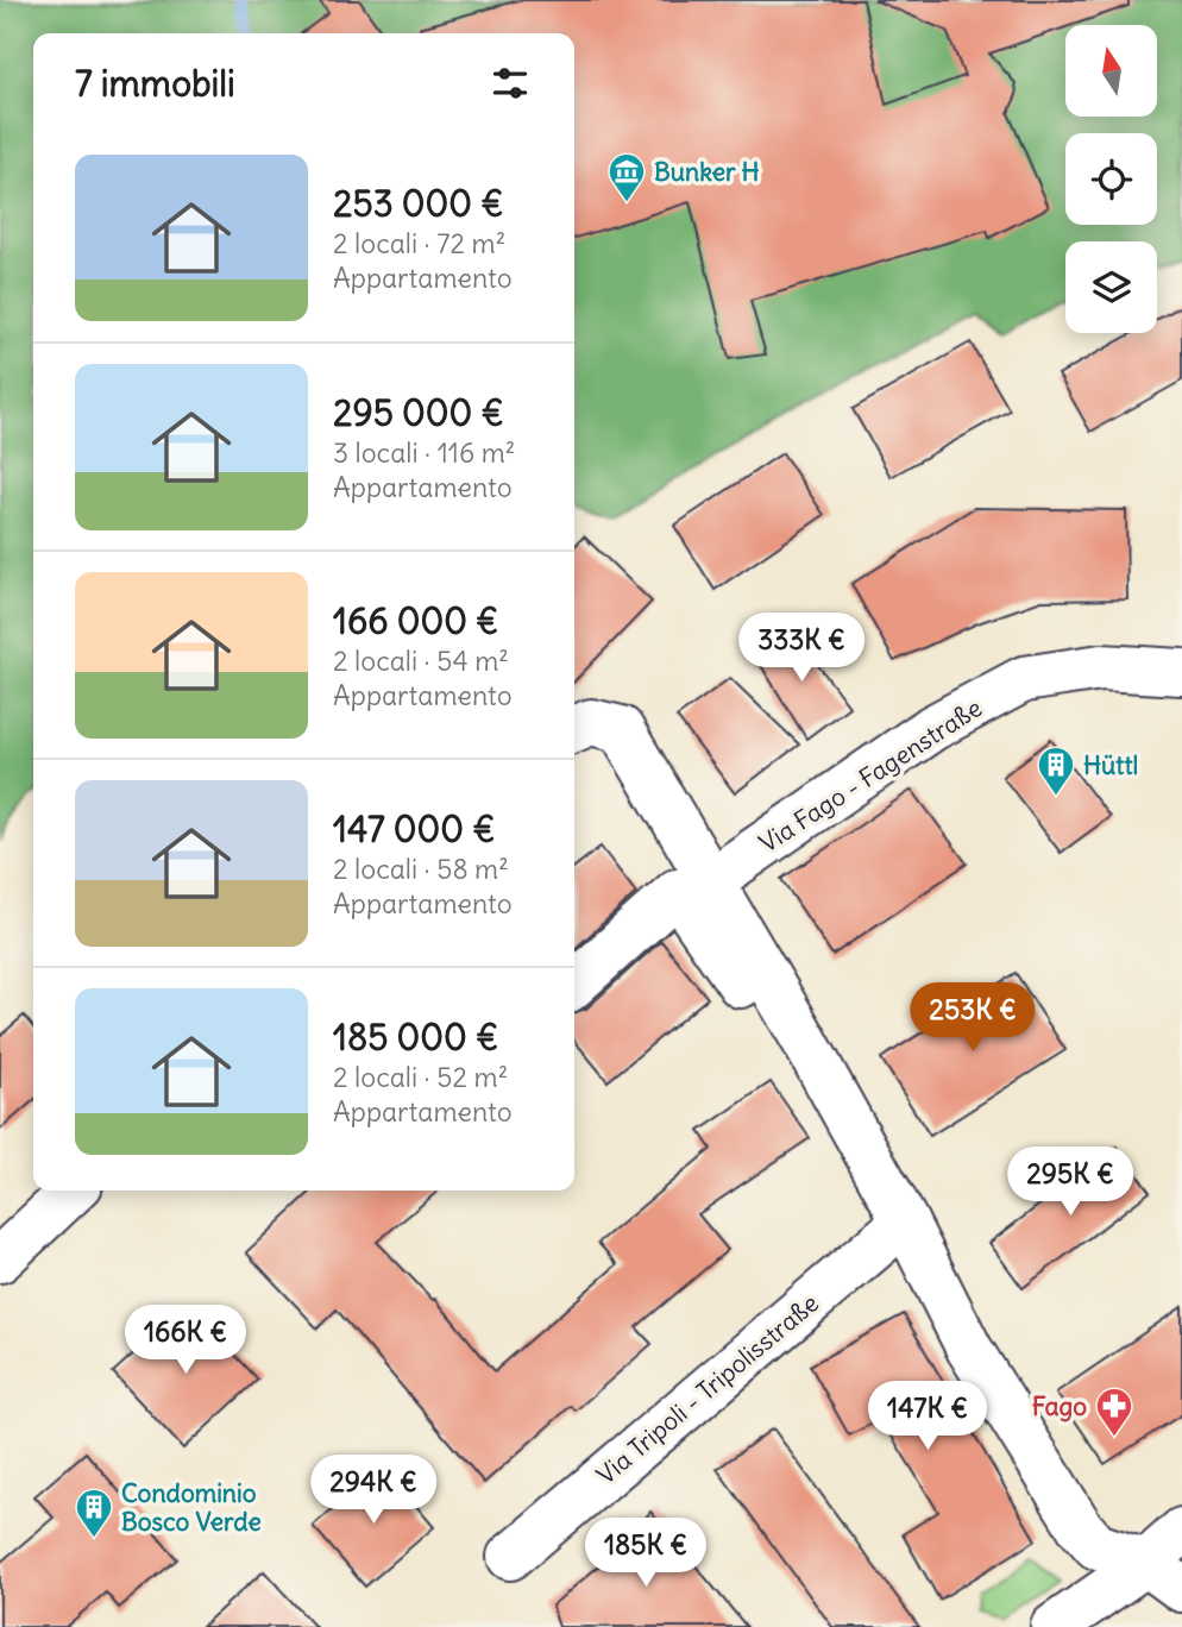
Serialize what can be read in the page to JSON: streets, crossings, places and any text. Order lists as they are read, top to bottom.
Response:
{
  "streets": {
    "street": ["Via Fago - Fagenstraße", "Via Tripoli - Tripolisstraße"]
  },
  "places": {
    "museum": ["Bunker H"],
    "building": ["Hüttl", "Condominio Bosco Verde"],
    "pharmacy": ["Fago"]
  },
  "north": "top",
  "page": {
    "heading": "7 immobili",
    "list": [
      {
        "name": "253 000 €",
        "note": "2 locali · 72 m² · Appartamento"
      },
      {
        "name": "295 000 €",
        "note": "3 locali · 116 m² · Appartamento"
      },
      {
        "name": "166 000 €",
        "note": "2 locali · 54 m² · Appartamento"
      },
      {
        "name": "147 000 €",
        "note": "2 locali · 58 m² · Appartamento"
      },
      {
        "name": "185 000 €",
        "note": "2 locali · 52 m² · Appartamento"
      }
    ],
    "price": [
      "333K €",
      "253K €",
      "295K €",
      "166K €",
      "147K €",
      "294K €",
      "185K €"
    ]
  }
}
